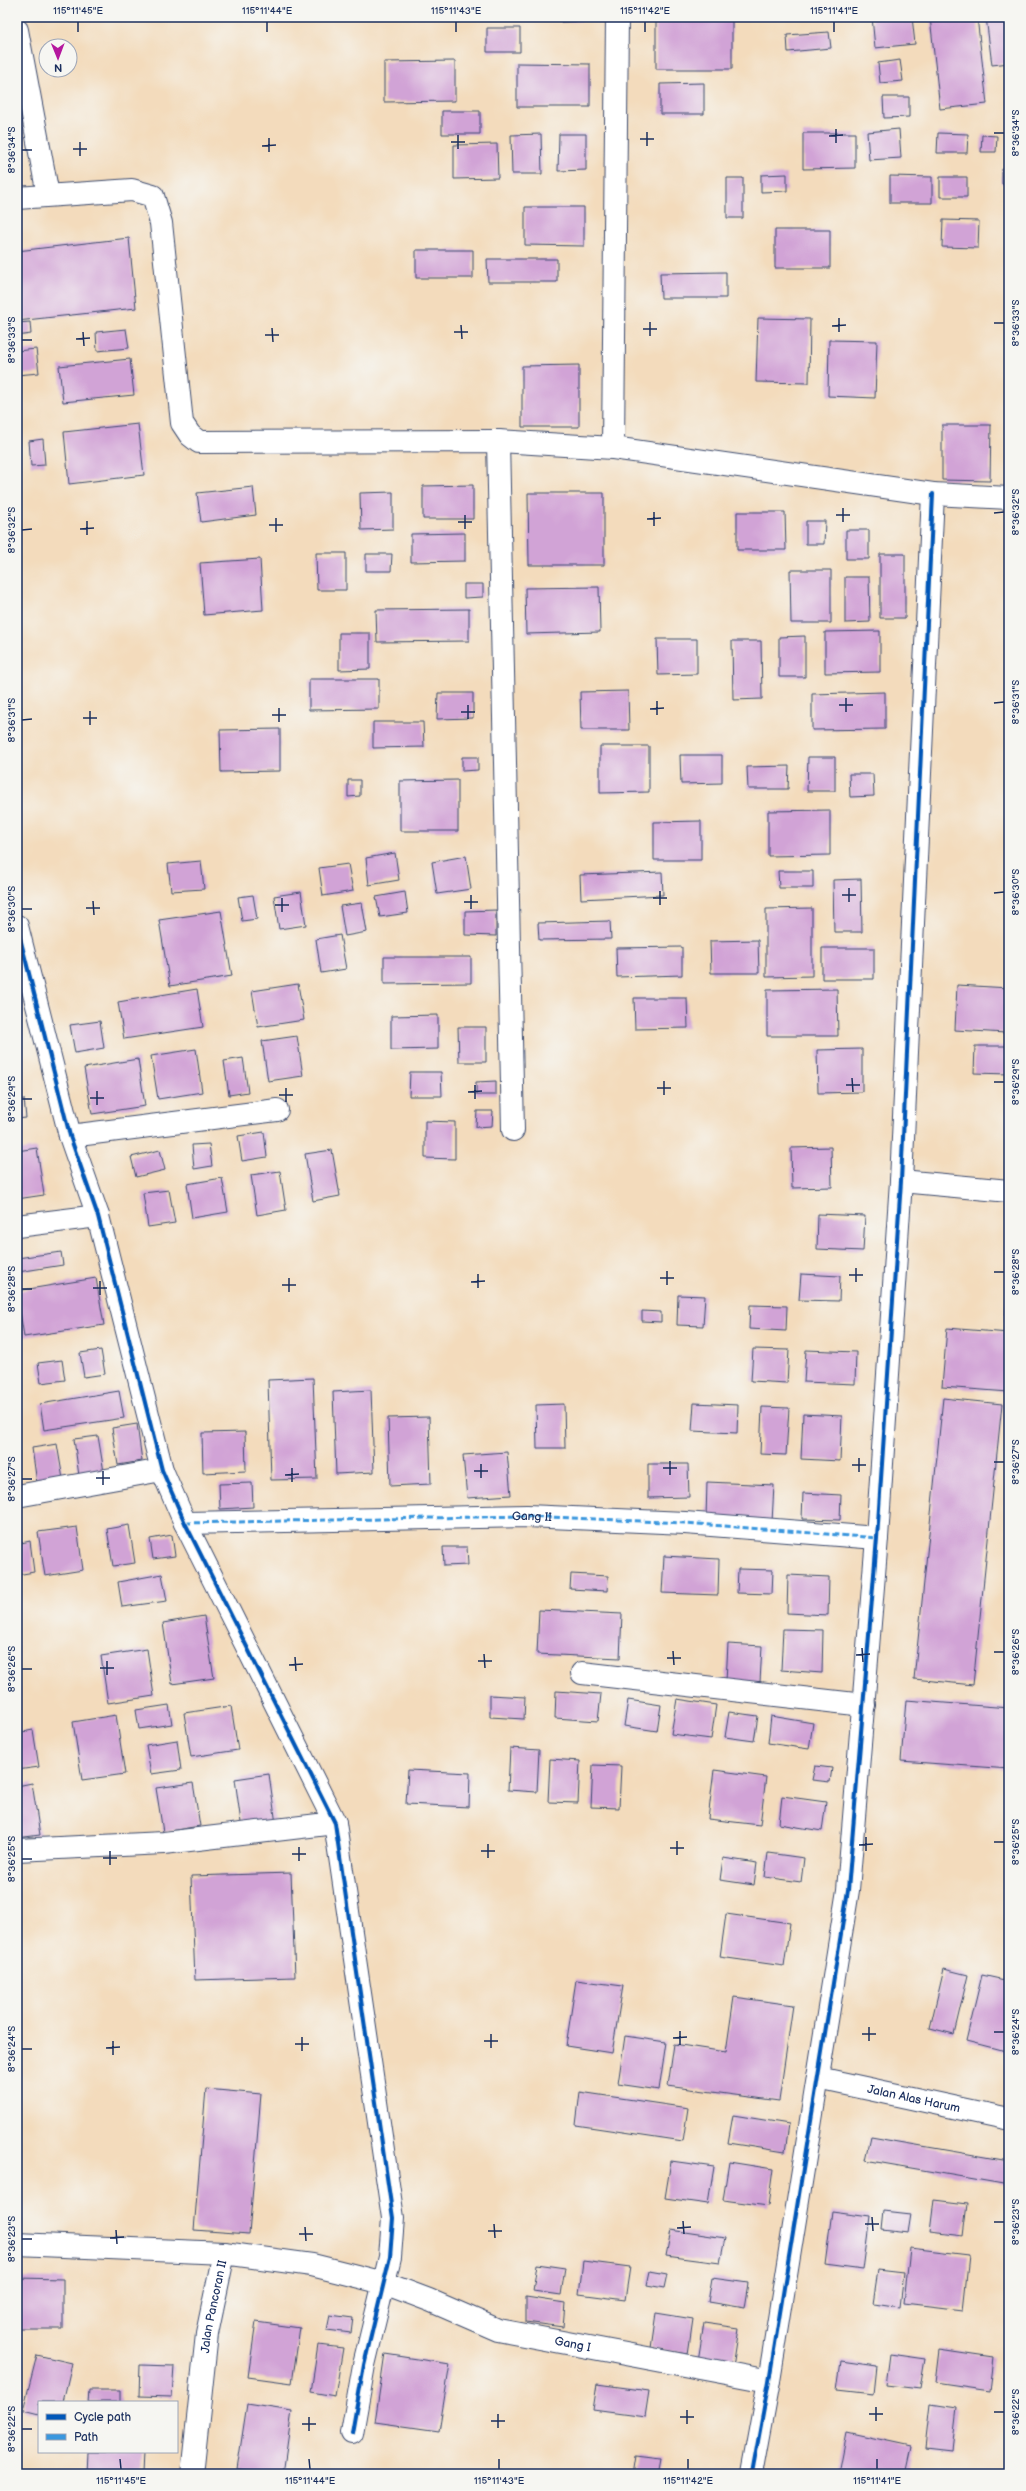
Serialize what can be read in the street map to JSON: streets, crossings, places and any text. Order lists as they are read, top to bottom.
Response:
{
  "streets": {
    "street": [
      "Gang II",
      "Jalan Alas Harum",
      "Jalan Pancoran II",
      "Gang I"
    ]
  },
  "crossings": [
    ["Jalan Pancoran II", "Gang I"]
  ],
  "legend": ["Cycle path", "Path"],
  "north": "bottom",
  "coordinates": [
    "115°11'45\"E",
    "115°11'44\"E",
    "115°11'43\"E",
    "115°11'42\"E",
    "115°11'41\"E",
    "8°36'34\"S",
    "8°36'33\"S",
    "8°36'32\"S",
    "8°36'31\"S",
    "8°36'30\"S",
    "8°36'29\"S",
    "8°36'28\"S",
    "8°36'27\"S",
    "8°36'26\"S",
    "8°36'25\"S",
    "8°36'24\"S",
    "8°36'23\"S",
    "8°36'22\"S"
  ]
}
